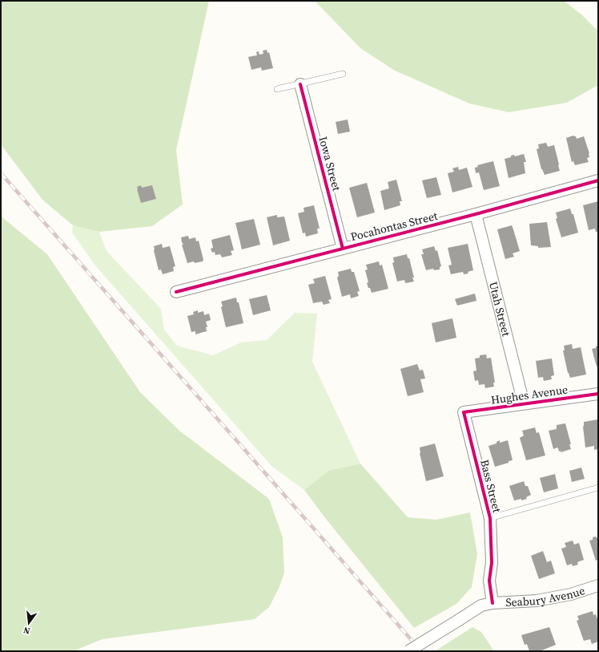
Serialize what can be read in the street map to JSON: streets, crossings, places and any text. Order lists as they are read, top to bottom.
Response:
{
  "streets": {
    "street": [
      "Iowa Street",
      "Pocahontas Street",
      "Utah Street",
      "Hughes Avenue",
      "Bass Street",
      "Seabury Avenue"
    ]
  },
  "crossings": [
    ["Iowa Street", "Pocahontas Street"],
    ["Pocahontas Street", "Utah Street"],
    ["Utah Street", "Hughes Avenue"],
    ["Hughes Avenue", "Bass Street"],
    ["Bass Street", "Seabury Avenue"]
  ],
  "north": "bottom"
}
